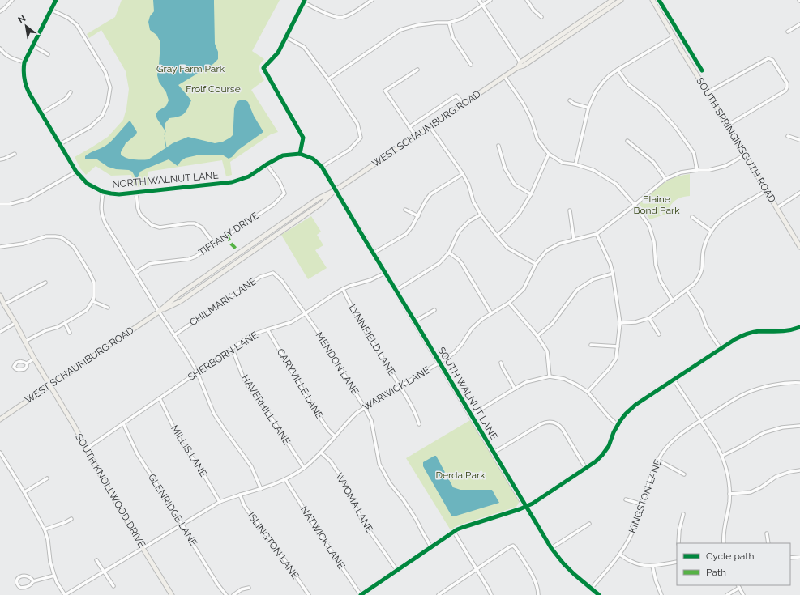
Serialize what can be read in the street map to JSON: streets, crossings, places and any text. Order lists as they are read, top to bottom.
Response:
{
  "streets": {
    "street": [
      "WEST SCHAUMBURG ROAD",
      "SOUTH SPRINGINSGUTH ROAD",
      "NORTH WALNUT LANE",
      "TIFFANY DRIVE",
      "CHILMARK LANE",
      "LYNNFIELD LANE",
      "SHERBORN LANE",
      "MENDON LANE",
      "CARYVILLE LANE",
      "WARWICK LANE",
      "SOUTH WALNUT LANE",
      "HAVERHILL LANE",
      "MILLIS LANE",
      "SOUTH KNOLLWOOD DRIVE",
      "KINGSTON LANE",
      "WYOMA LANE",
      "GLENRIDGE LANE",
      "NATWICK LANE",
      "ISLINGTON LANE"
    ]
  },
  "crossings": [
    ["WEST SCHAUMBURG ROAD", "NORTH WALNUT LANE"],
    ["WEST SCHAUMBURG ROAD", "SOUTH WALNUT LANE"],
    ["WEST SCHAUMBURG ROAD", "SOUTH KNOLLWOOD DRIVE"],
    ["SOUTH SPRINGINSGUTH ROAD", "WARWICK LANE"],
    ["NORTH WALNUT LANE", "TIFFANY DRIVE"],
    ["NORTH WALNUT LANE", "SOUTH WALNUT LANE"],
    ["CHILMARK LANE", "MENDON LANE"],
    ["LYNNFIELD LANE", "SHERBORN LANE"],
    ["LYNNFIELD LANE", "WARWICK LANE"],
    ["SHERBORN LANE", "MENDON LANE"],
    ["SHERBORN LANE", "CARYVILLE LANE"],
    ["SHERBORN LANE", "SOUTH WALNUT LANE"],
    ["SHERBORN LANE", "HAVERHILL LANE"],
    ["SHERBORN LANE", "MILLIS LANE"],
    ["SHERBORN LANE", "SOUTH KNOLLWOOD DRIVE"],
    ["SHERBORN LANE", "GLENRIDGE LANE"],
    ["MENDON LANE", "WARWICK LANE"],
    ["CARYVILLE LANE", "WARWICK LANE"],
    ["WARWICK LANE", "SOUTH WALNUT LANE"],
    ["WARWICK LANE", "HAVERHILL LANE"],
    ["WARWICK LANE", "MILLIS LANE"],
    ["WARWICK LANE", "SOUTH KNOLLWOOD DRIVE"],
    ["WARWICK LANE", "WYOMA LANE"],
    ["WARWICK LANE", "GLENRIDGE LANE"],
    ["WARWICK LANE", "NATWICK LANE"],
    ["WARWICK LANE", "ISLINGTON LANE"],
    ["SOUTH WALNUT LANE", "KINGSTON LANE"]
  ],
  "parks": [
    "Gray Farm Park",
    "Frolf Course",
    "Elaine Bond Park",
    "Derda Park"
  ],
  "legend": ["Cycle path", "Path"],
  "north": "top left"
}
